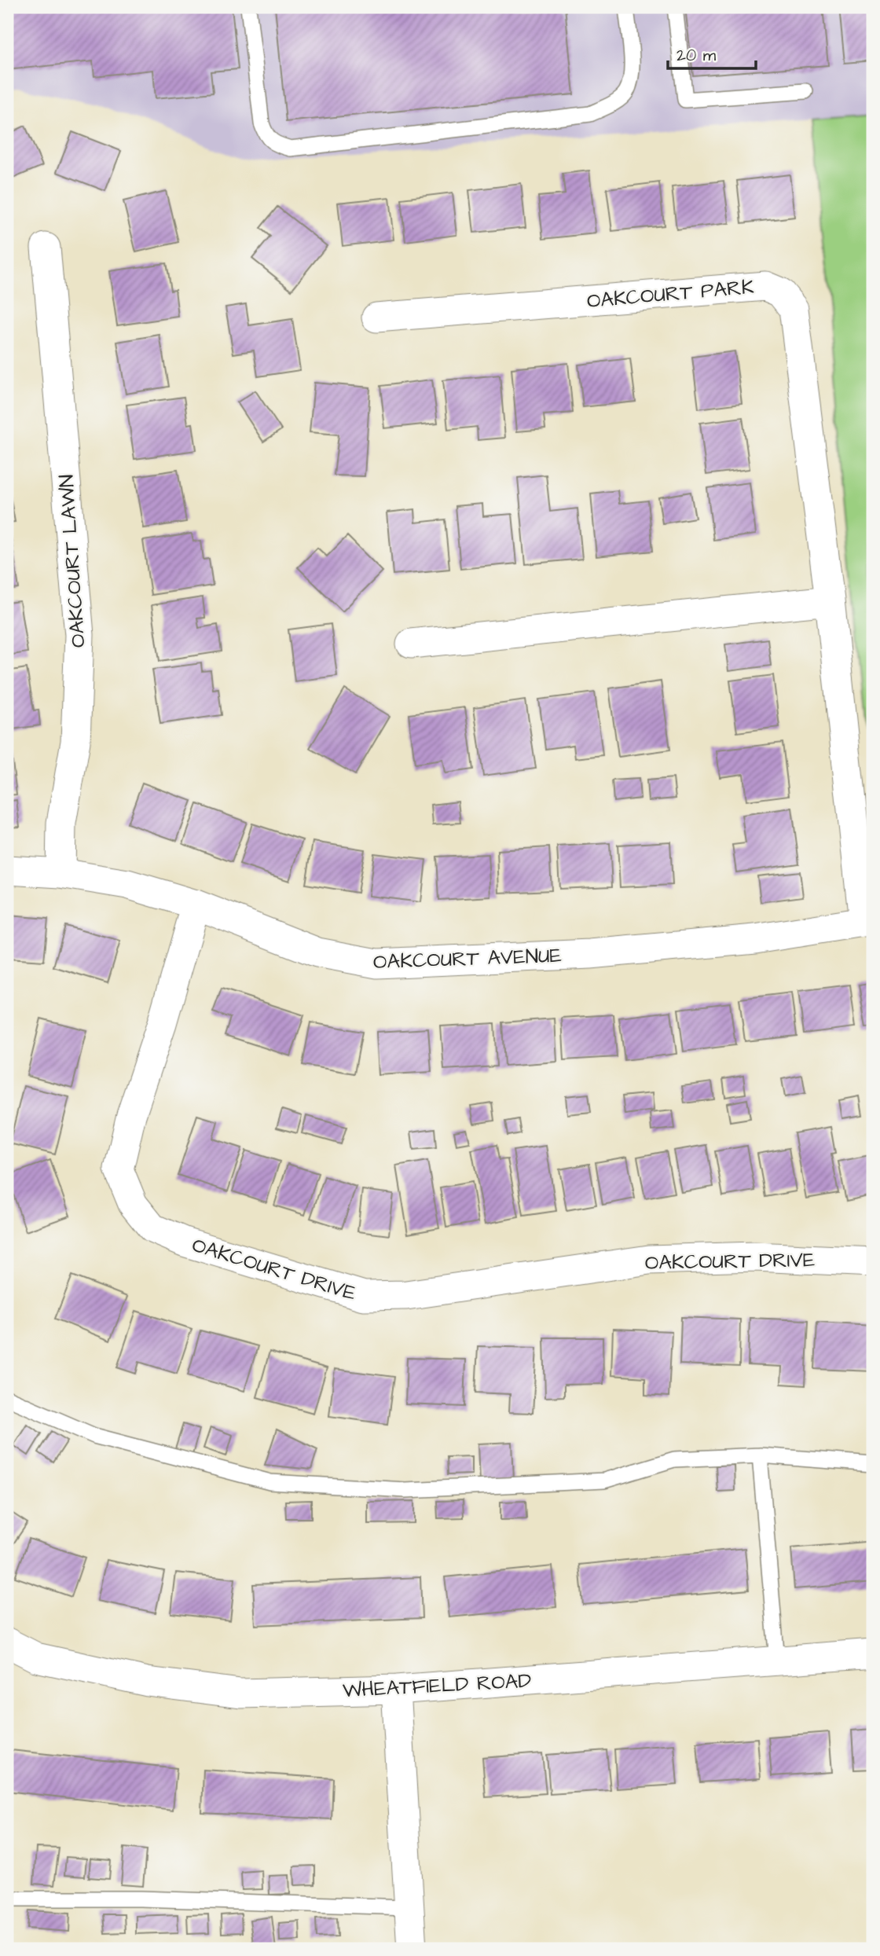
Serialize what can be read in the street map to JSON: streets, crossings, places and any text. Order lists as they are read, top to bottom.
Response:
{
  "streets": {
    "street": [
      "OAKCOURT PARK",
      "OAKCOURT LAWN",
      "OAKCOURT AVENUE",
      "OAKCOURT DRIVE",
      "WHEATFIELD ROAD"
    ]
  },
  "crossings": [
    ["OAKCOURT PARK", "OAKCOURT AVENUE"],
    ["OAKCOURT LAWN", "OAKCOURT AVENUE"],
    ["OAKCOURT AVENUE", "OAKCOURT DRIVE"]
  ],
  "scale_bar": "20 m"
}
